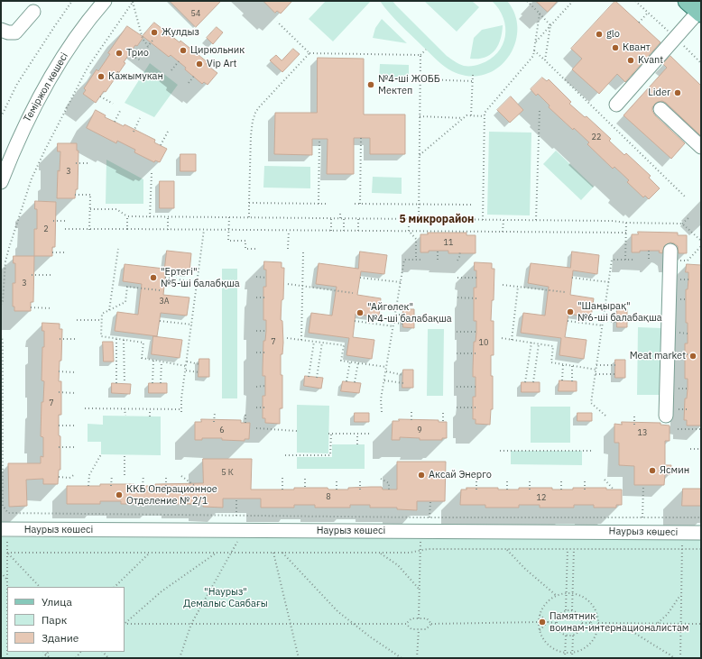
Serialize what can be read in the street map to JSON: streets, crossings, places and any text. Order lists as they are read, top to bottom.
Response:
{
  "streets": {
    "street": ["Теміржол көшесі", "Наурыз көшесі"]
  },
  "districts": ["5 микрорайон"],
  "parks": ["\"Наурыз\" Демалыс Саябағы"],
  "places": [
    "Жулдыз",
    "glo",
    "Квант",
    "Цирюльник",
    "Трио",
    "Kvant",
    "Vip Art",
    "Кажымукан",
    "№4-ші ЖОББ Мектеп",
    "Lider",
    "\"Ертегі\" №5-ші балабқша",
    "\"Шаңырақ\" №6-ші балабақша",
    "\"Айгөлек\" №4-ші балабақша",
    "Meat market",
    "Ясмин",
    "Аксай Энерго",
    "ККБ Операционное Отделение № 2/1",
    "Памятник воинам-интернационалистам"
  ],
  "house_numbers": [
    "54",
    "22",
    "3",
    "2",
    "11",
    "3",
    "3А",
    "7",
    "10",
    "7",
    "6",
    "9",
    "13",
    "5 К",
    "8",
    "12"
  ],
  "legend": ["Улица", "Парк", "Здание"]
}
